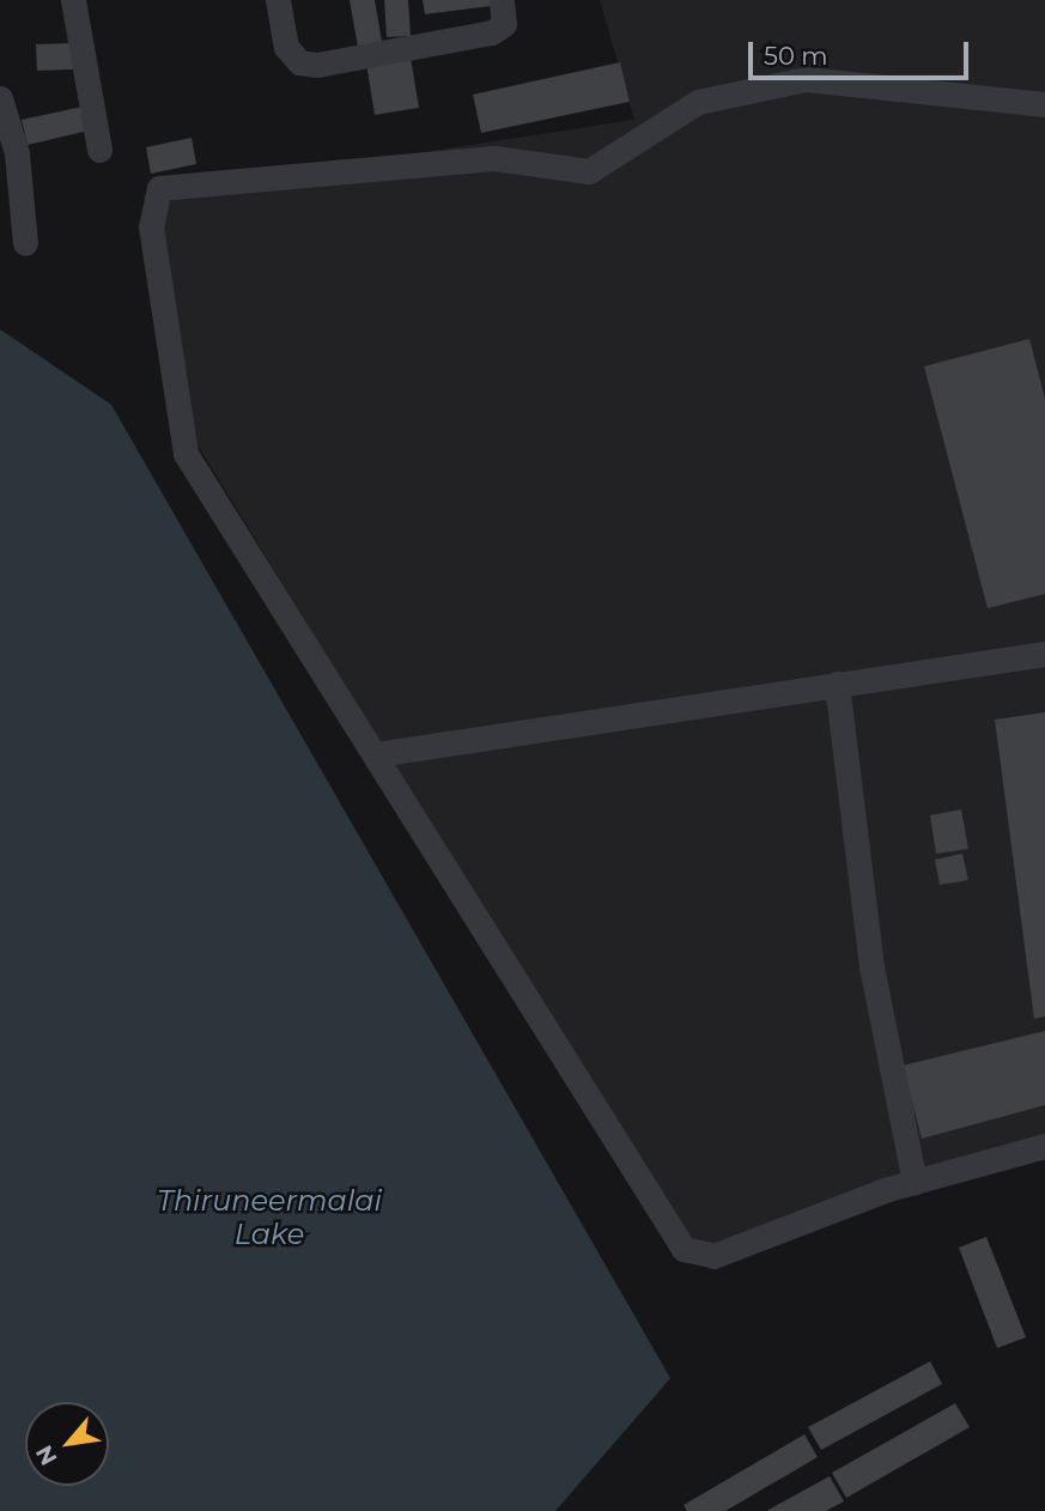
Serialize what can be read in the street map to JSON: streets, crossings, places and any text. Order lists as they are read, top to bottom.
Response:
{
  "water": ["Thiruneermalai Lake"],
  "scale_bar": "50 m",
  "north": "bottom left"
}
